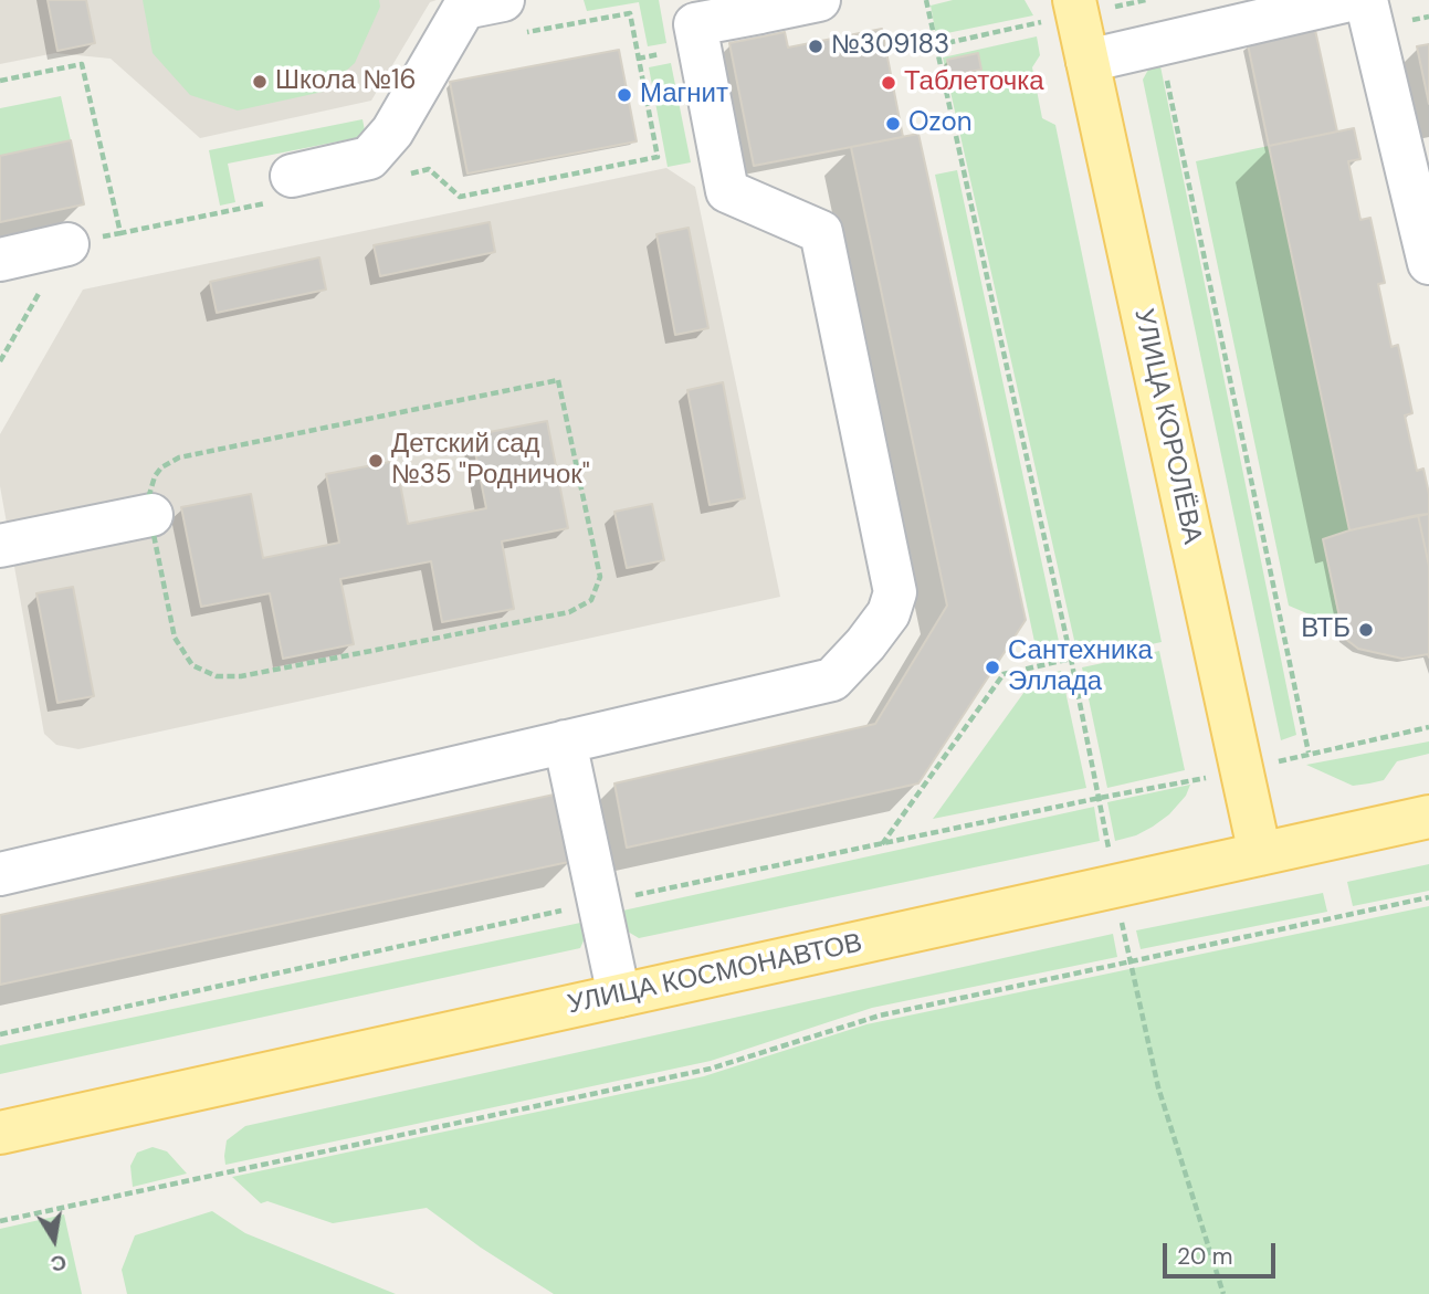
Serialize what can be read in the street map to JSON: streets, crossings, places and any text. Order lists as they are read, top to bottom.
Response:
{
  "streets": {
    "main road": ["УЛИЦА КОРОЛЁВА", "УЛИЦА КОСМОНАВТОВ"]
  },
  "crossings": [
    ["УЛИЦА КОРОЛЁВА", "УЛИЦА КОСМОНАВТОВ"]
  ],
  "places": [
    "№309183",
    "Школа №16",
    "Таблеточка",
    "Магнит",
    "Ozon",
    "Детский сад №35 \"Родничок\"",
    "ВТБ",
    "Сантехника Эллада"
  ],
  "scale_bar": "20 m",
  "north": "bottom"
}
